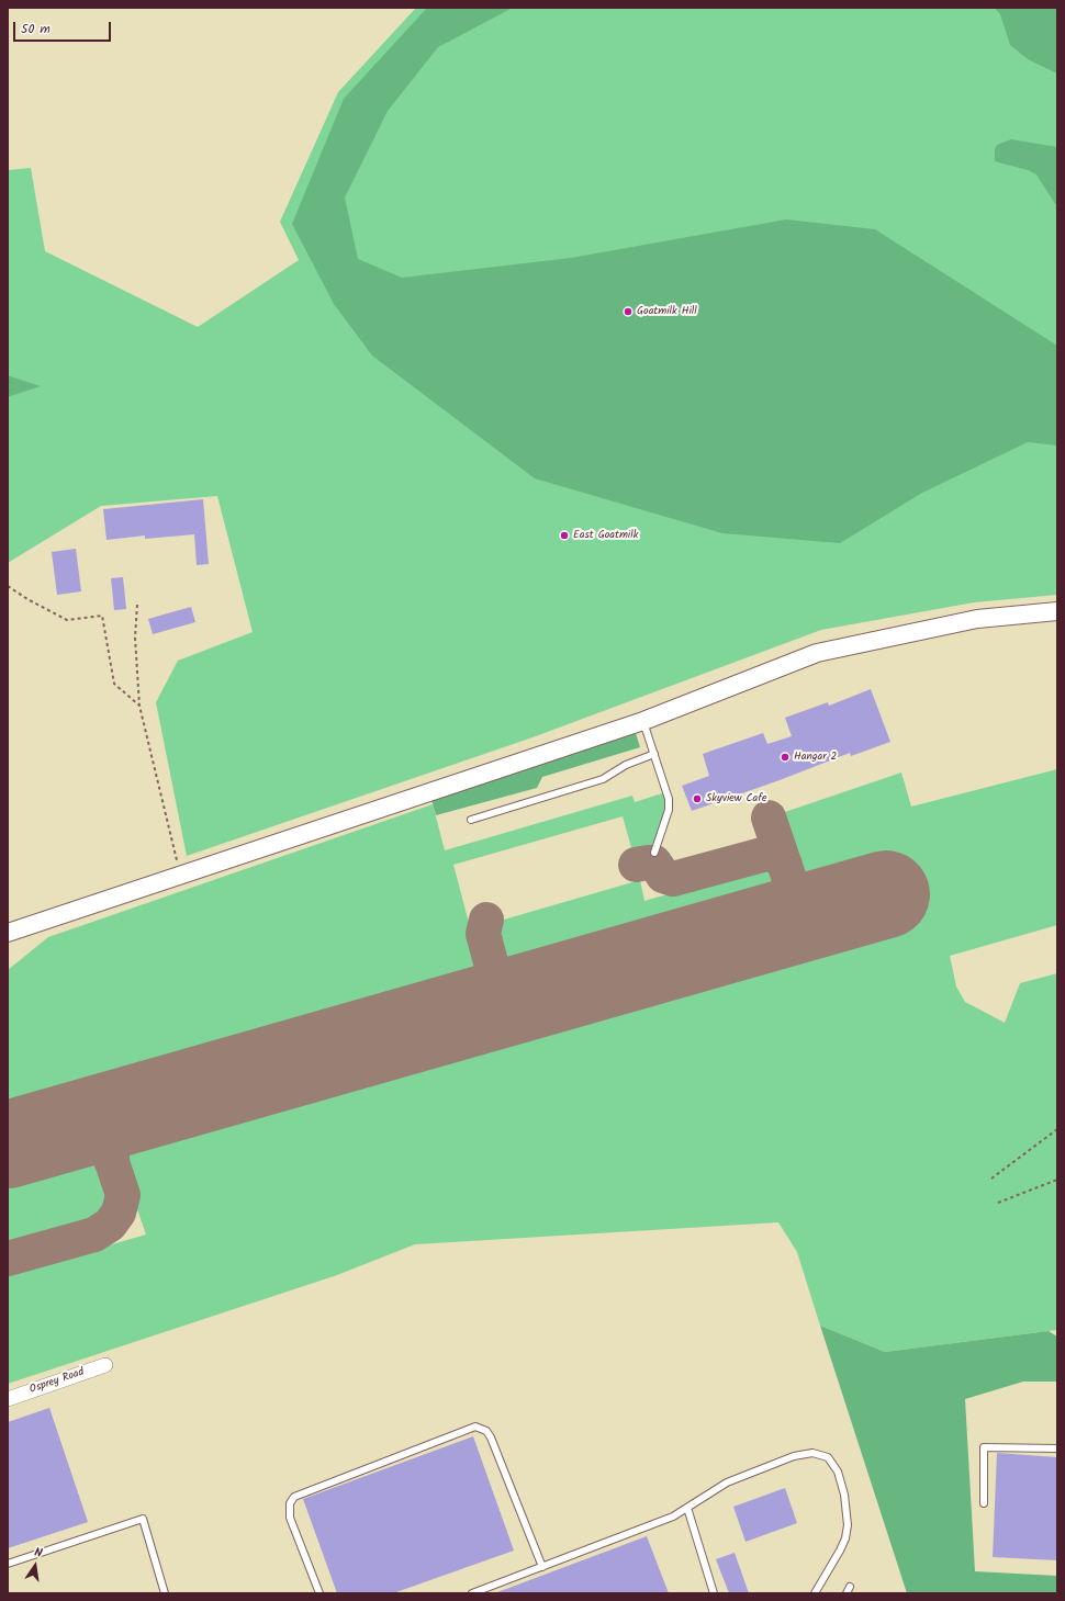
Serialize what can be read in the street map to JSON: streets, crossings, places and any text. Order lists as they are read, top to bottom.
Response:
{
  "streets": {
    "street": ["Osprey Road"]
  },
  "places": [
    "Goatmilk Hill",
    "East Goatmilk",
    "Hangar 2",
    "Skyview Cafe"
  ],
  "scale_bar": "50 m",
  "north": "top"
}
